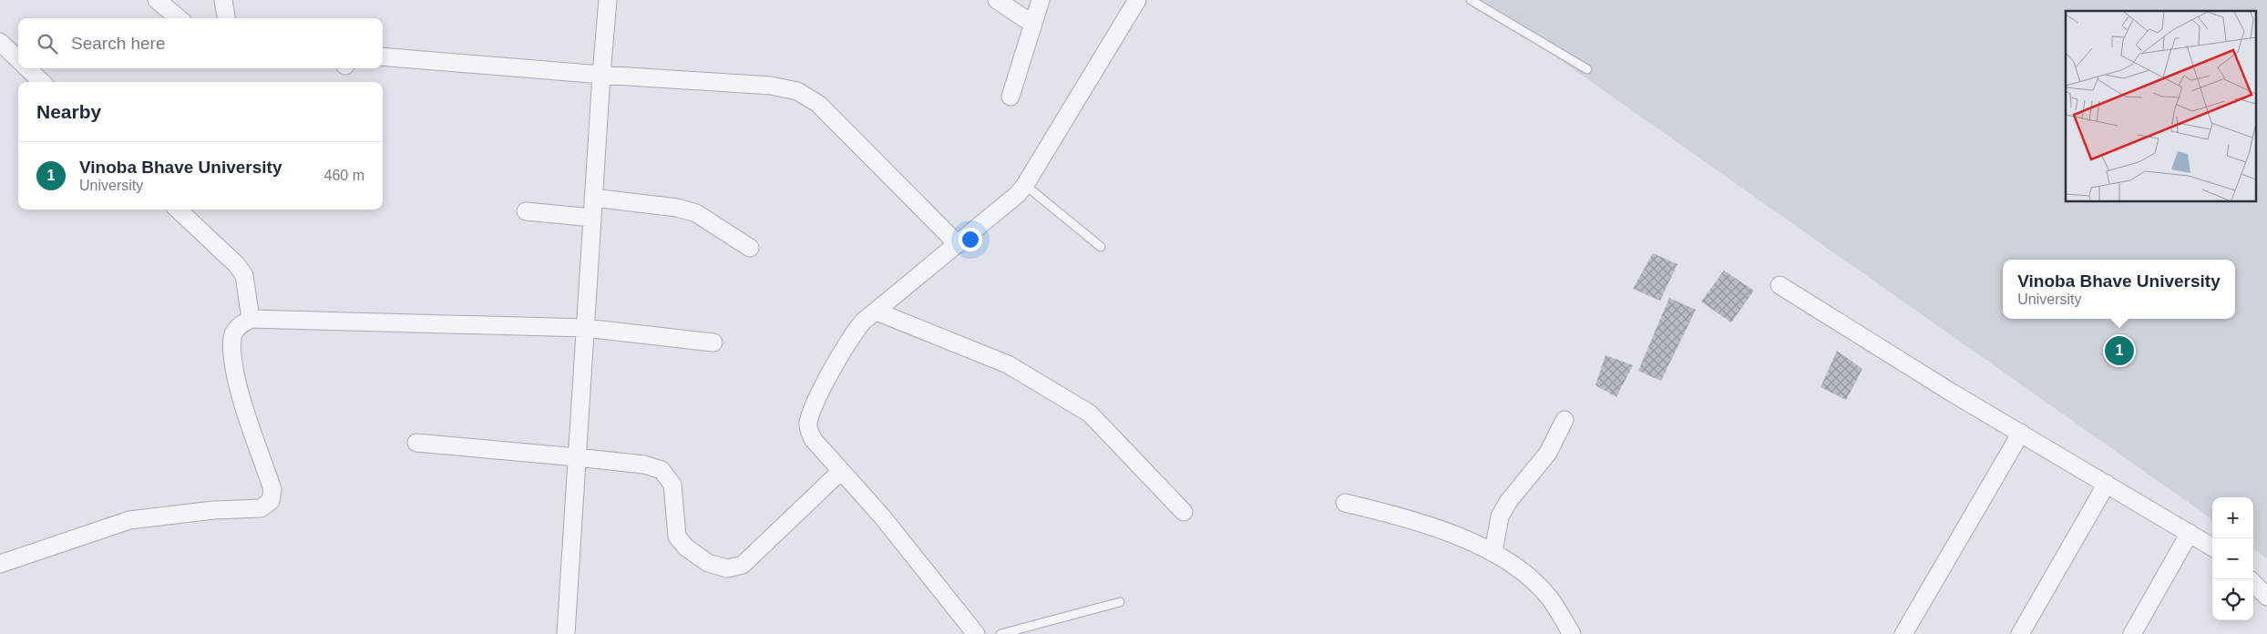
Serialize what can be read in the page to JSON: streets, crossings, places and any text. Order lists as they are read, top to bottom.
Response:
{
  "page": {
    "search": "Search here",
    "heading": "Nearby",
    "list": [
      {
        "mark": "1",
        "name": "Vinoba Bhave University",
        "note": "University",
        "value": "460 m"
      }
    ],
    "popup": ["Vinoba Bhave University", "University"],
    "pins": "1",
    "map_buttons": ["+", "−"]
  }
}
